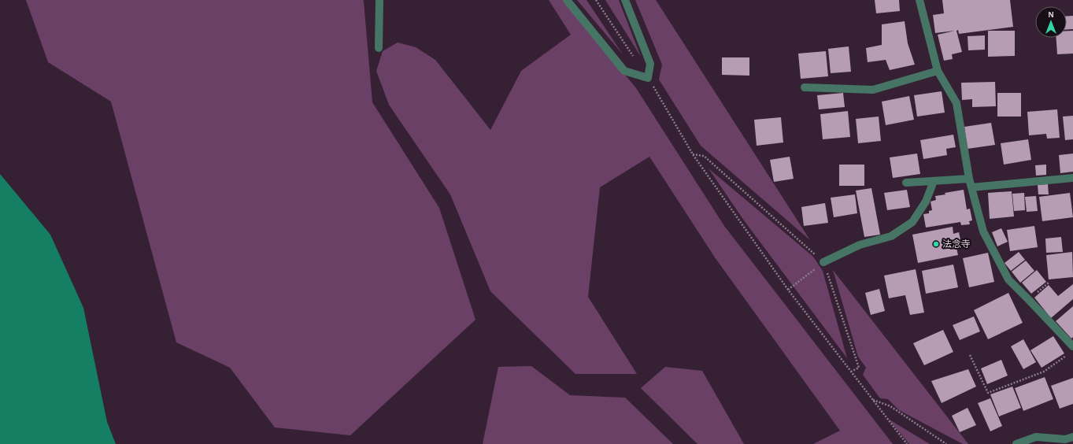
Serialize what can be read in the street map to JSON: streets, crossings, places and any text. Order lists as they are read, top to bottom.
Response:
{
  "places": ["法念寺"],
  "north": "top"
}
